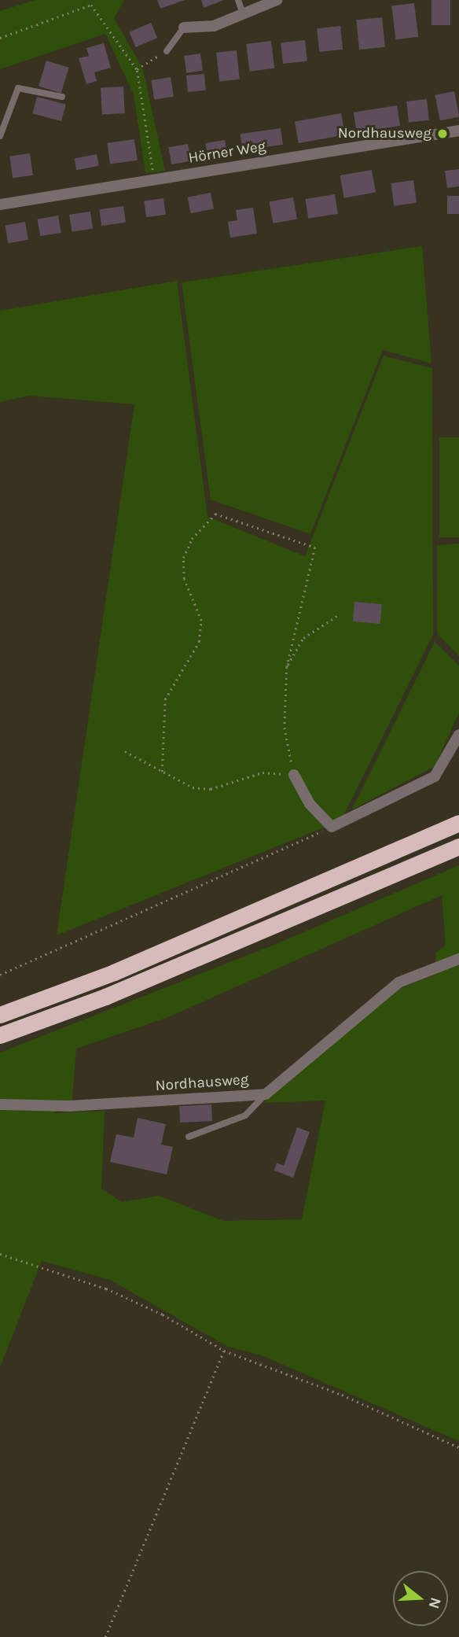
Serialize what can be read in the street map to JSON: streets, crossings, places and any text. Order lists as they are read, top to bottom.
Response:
{
  "streets": {
    "street": ["Hörner Weg", "Nordhausweg"]
  },
  "places": ["Nordhausweg"],
  "north": "right"
}
